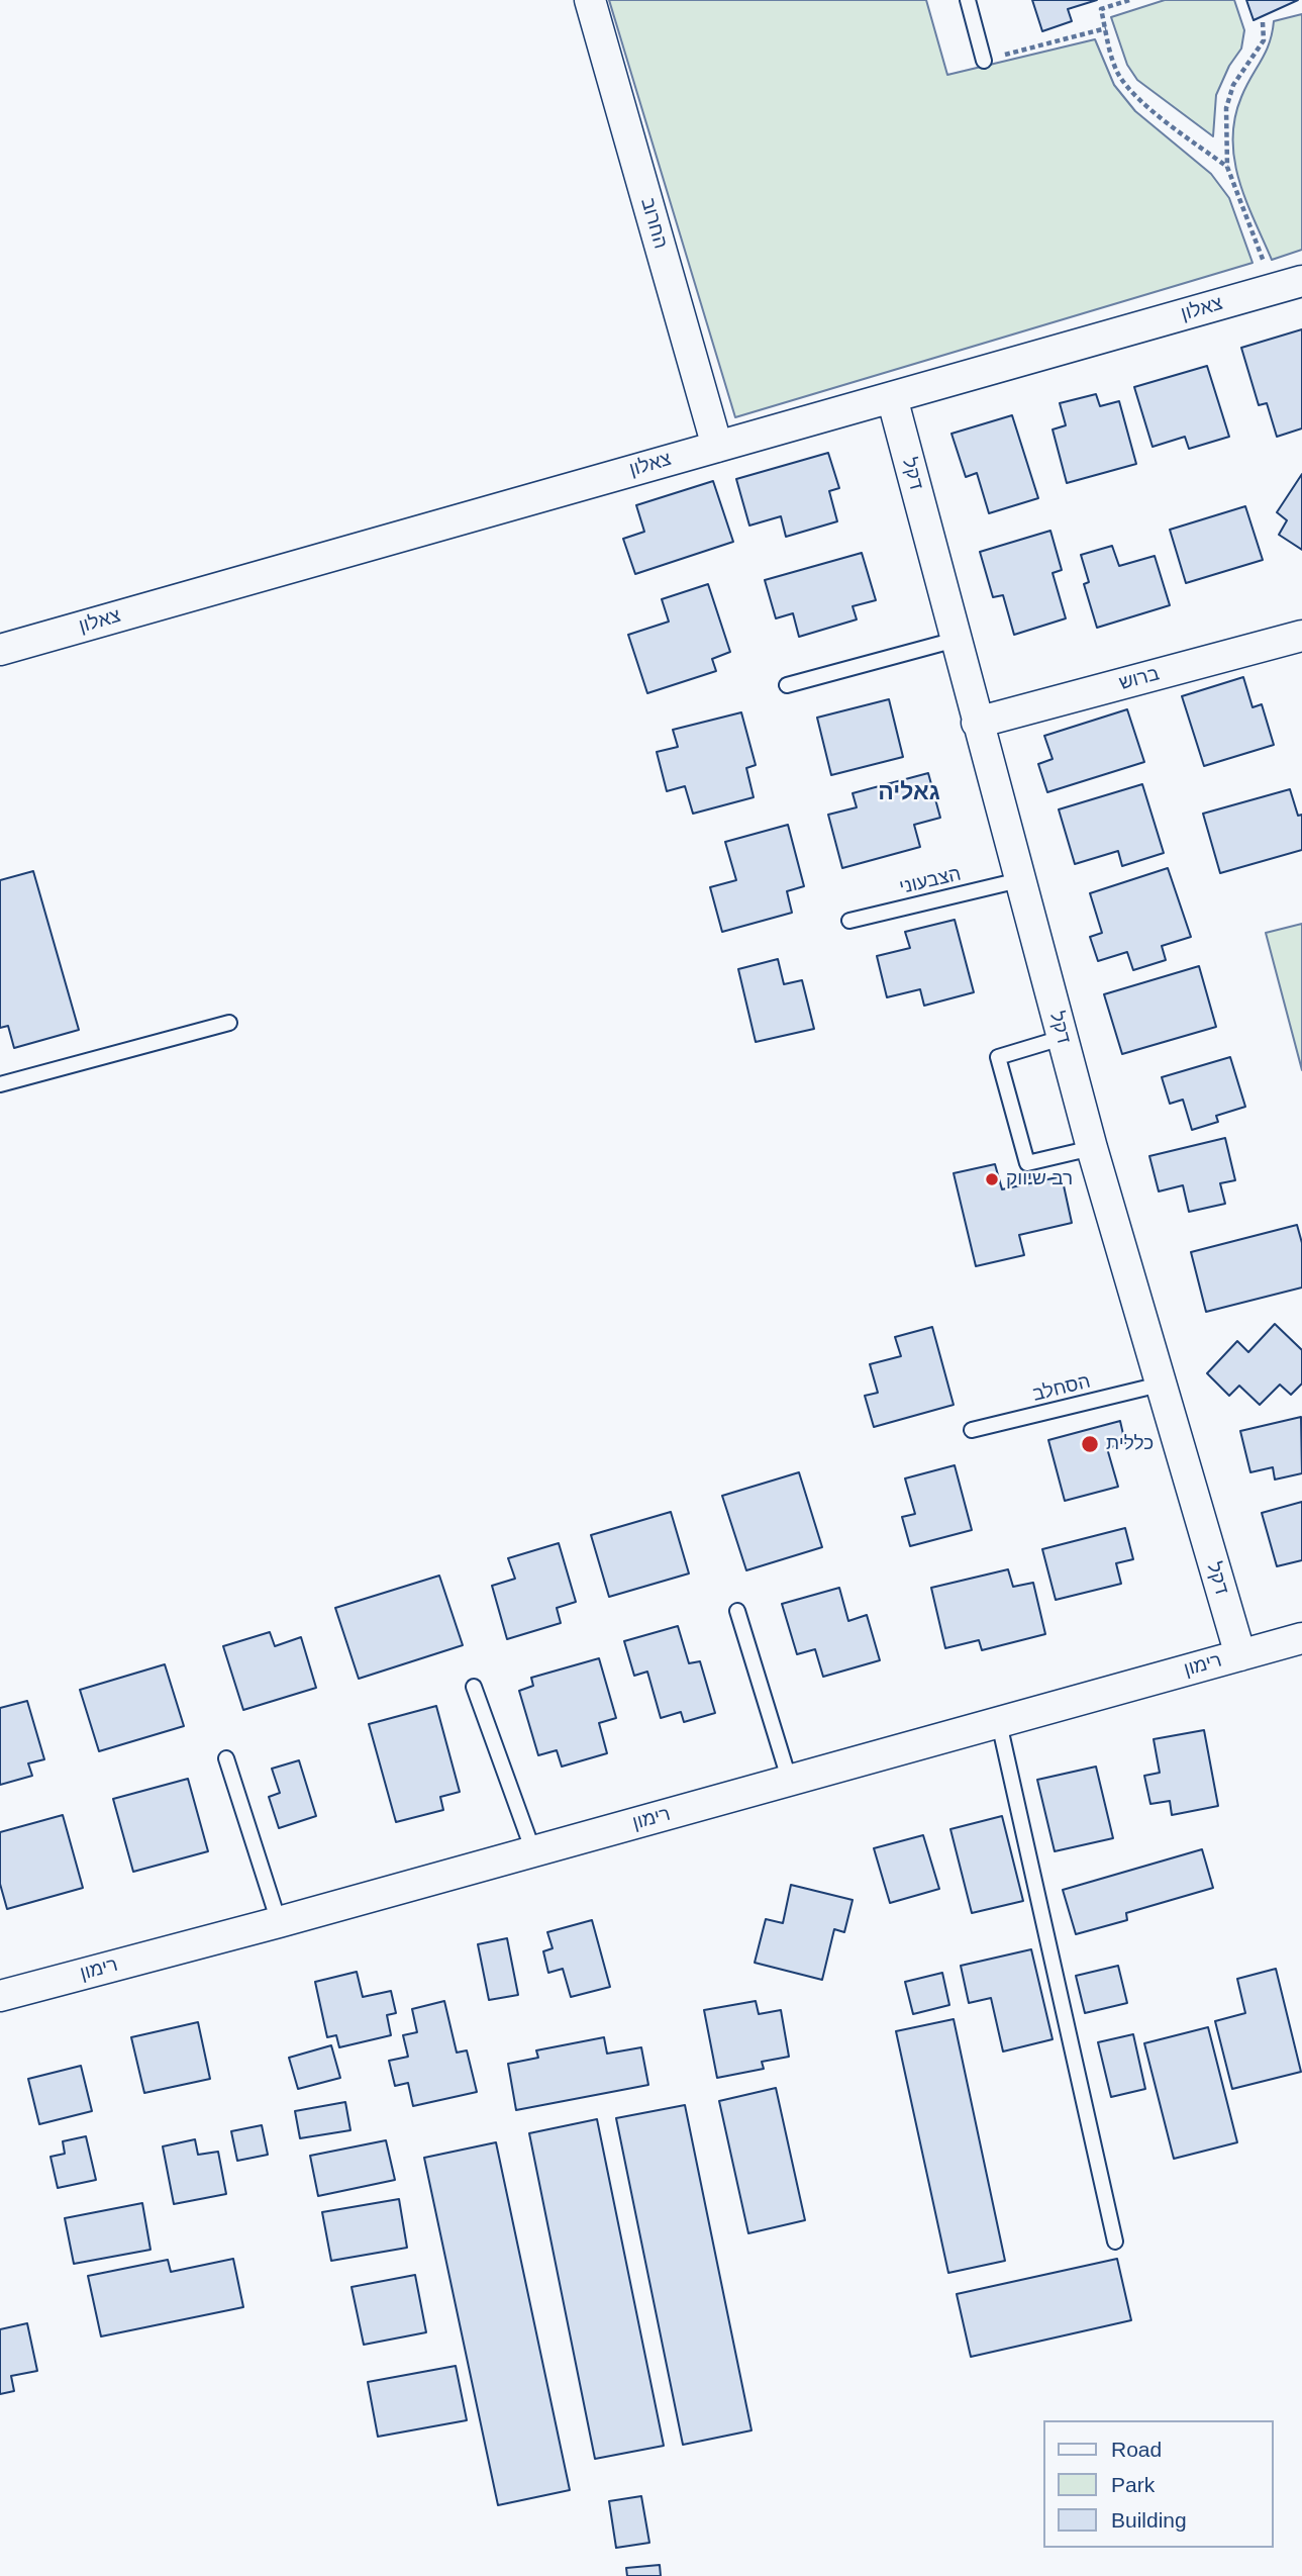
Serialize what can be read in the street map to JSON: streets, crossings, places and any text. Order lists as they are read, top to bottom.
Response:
{
  "streets": {
    "street": [
      "החרוב",
      "צאלון",
      "דקל",
      "ברוש",
      "רימון"
    ],
    "lane": ["הצבעוני", "הסחלב"]
  },
  "crossings": [
    ["החרוב", "צאלון"],
    ["צאלון", "דקל"],
    ["דקל", "ברוש"],
    ["דקל", "הצבעוני"],
    ["דקל", "הסחלב"],
    ["דקל", "רימון"]
  ],
  "districts": ["גאליה"],
  "places": ["רב שיווק", "כללית"],
  "legend": ["Road", "Park", "Building"]
}
